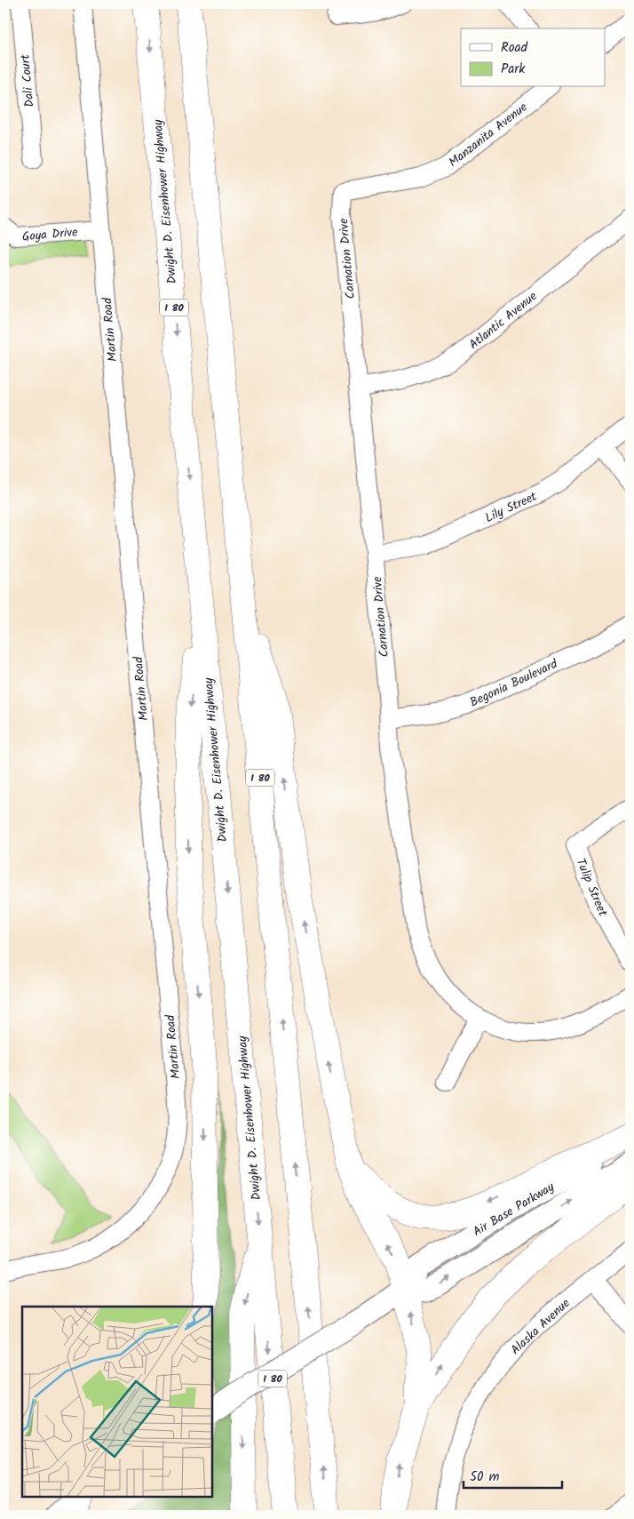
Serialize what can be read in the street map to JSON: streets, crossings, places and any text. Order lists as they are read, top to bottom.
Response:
{
  "streets": {
    "highway": ["Dwight D. Eisenhower Highway", "I 80"],
    "main road": ["Air Base Parkway"],
    "street": [
      "Dali Court",
      "Manzanita Avenue",
      "Goya Drive",
      "Carnation Drive",
      "Atlantic Avenue",
      "Martin Road",
      "Lily Street",
      "Begonia Boulevard",
      "Tulip Street",
      "Alaska Avenue"
    ]
  },
  "crossings": [
    ["Manzanita Avenue", "Carnation Drive"],
    ["Goya Drive", "Martin Road"],
    ["Carnation Drive", "Atlantic Avenue"],
    ["Carnation Drive", "Lily Street"],
    ["Carnation Drive", "Begonia Boulevard"]
  ],
  "legend": ["Road", "Park"],
  "scale_bar": "50 m"
}
